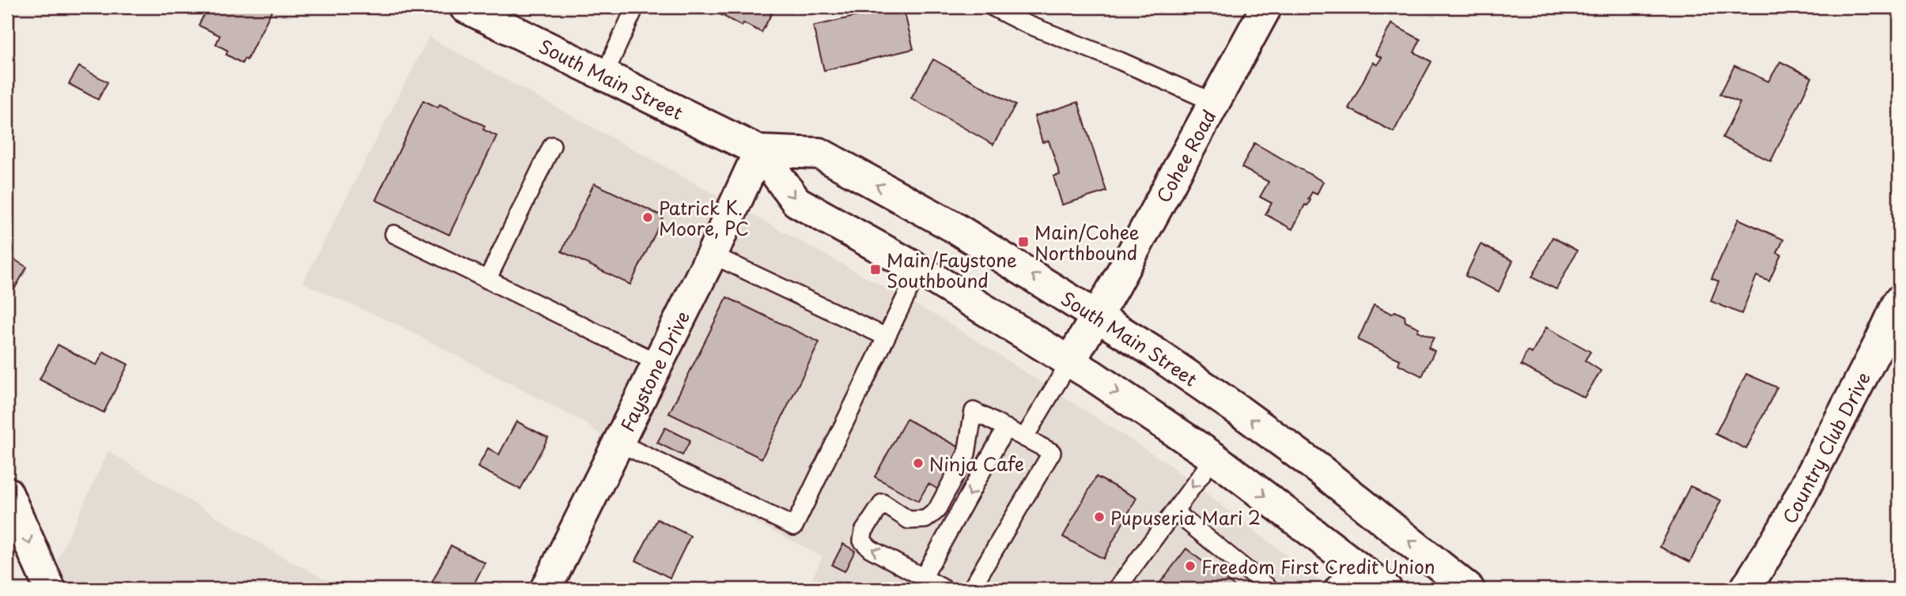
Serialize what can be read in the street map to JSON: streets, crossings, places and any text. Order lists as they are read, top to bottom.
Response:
{
  "streets": {
    "main road": [
      "South Main Street",
      "Cohee Road",
      "Faystone Drive",
      "Country Club Drive"
    ]
  },
  "crossings": [
    ["South Main Street", "Cohee Road"],
    ["South Main Street", "Faystone Drive"]
  ],
  "places": {
    "other": [
      "Patrick K. Moore, PC",
      "Ninja Cafe",
      "Pupuseria Mari 2",
      "Freedom First Credit Union"
    ],
    "transit": ["Main/Cohee Northbound", "Main/Faystone Southbound"]
  }
}
